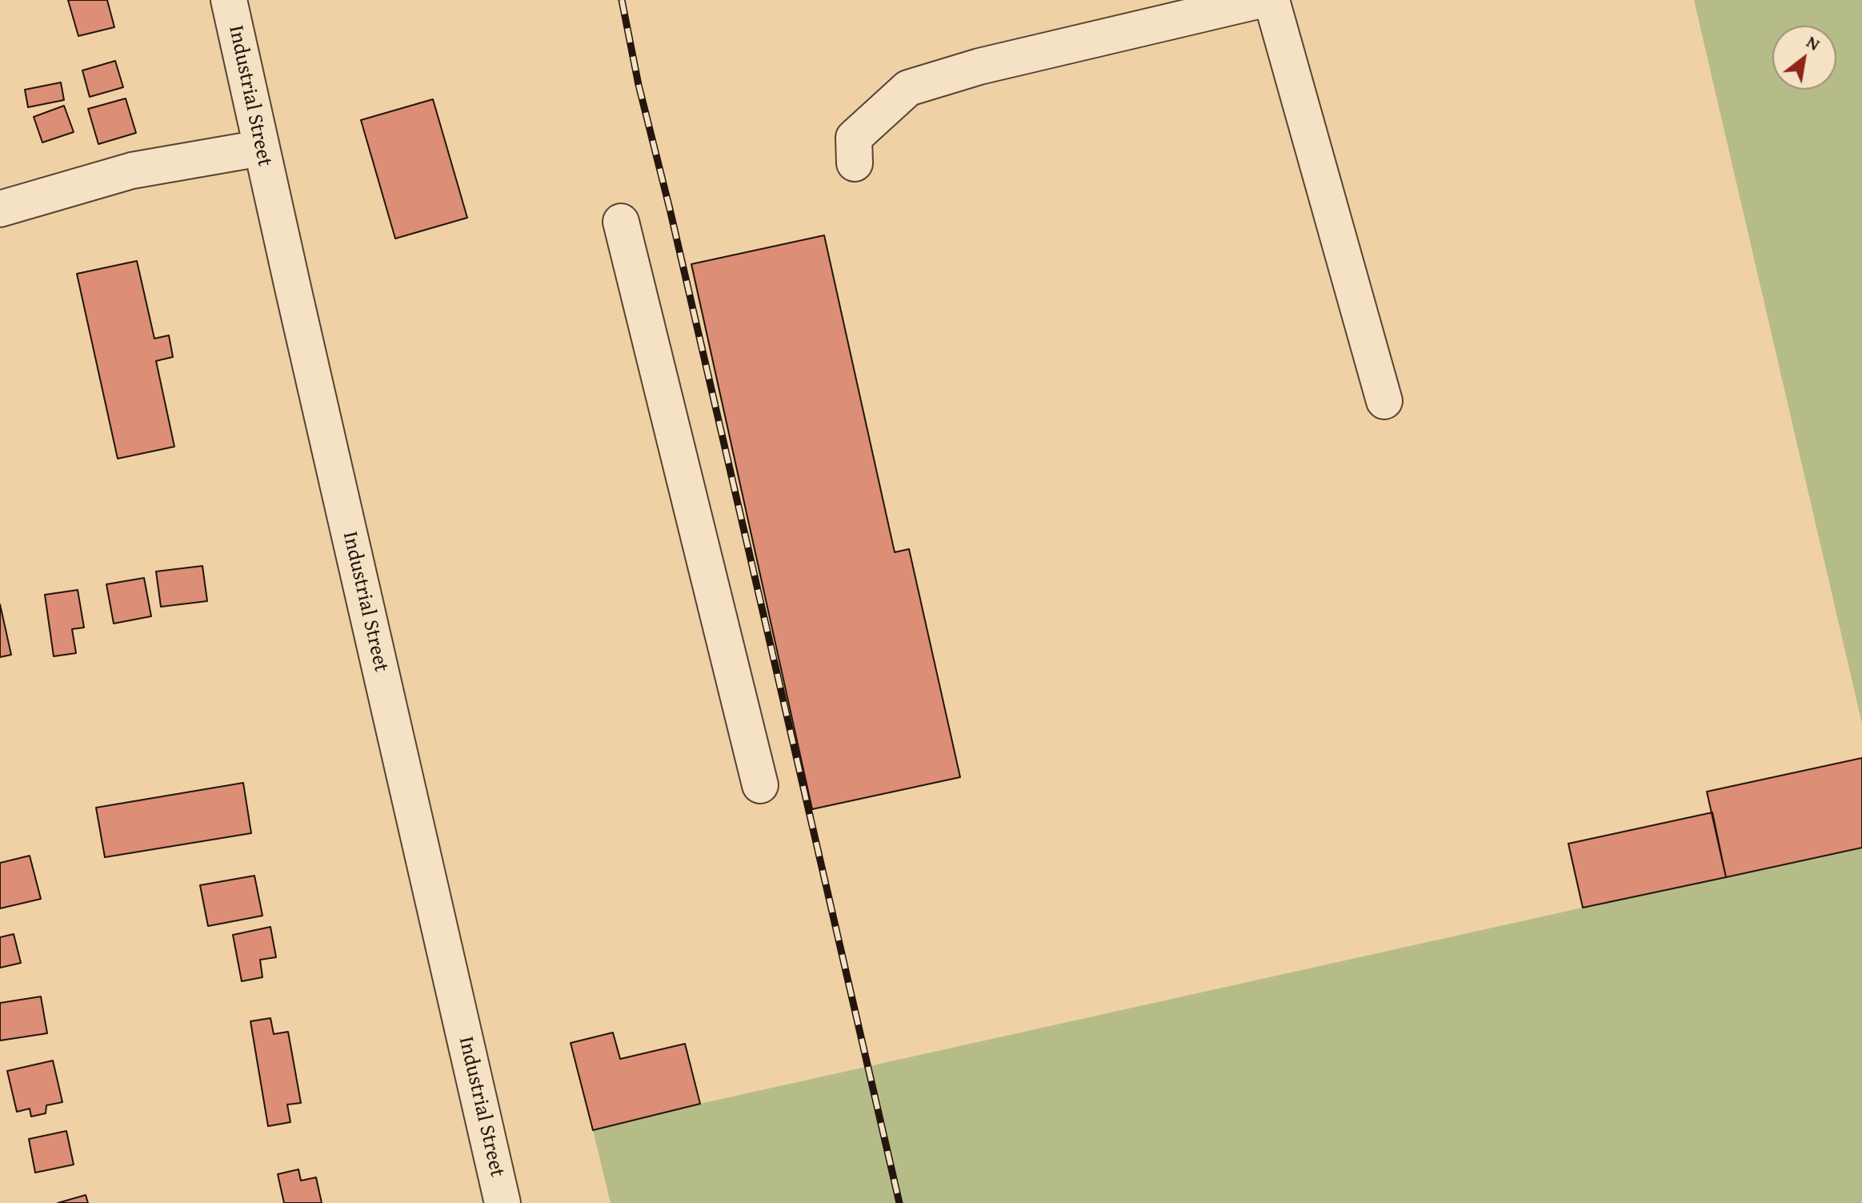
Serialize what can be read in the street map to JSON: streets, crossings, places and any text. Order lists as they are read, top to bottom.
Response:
{
  "streets": {
    "street": ["Industrial Street"]
  },
  "north": "top right"
}
